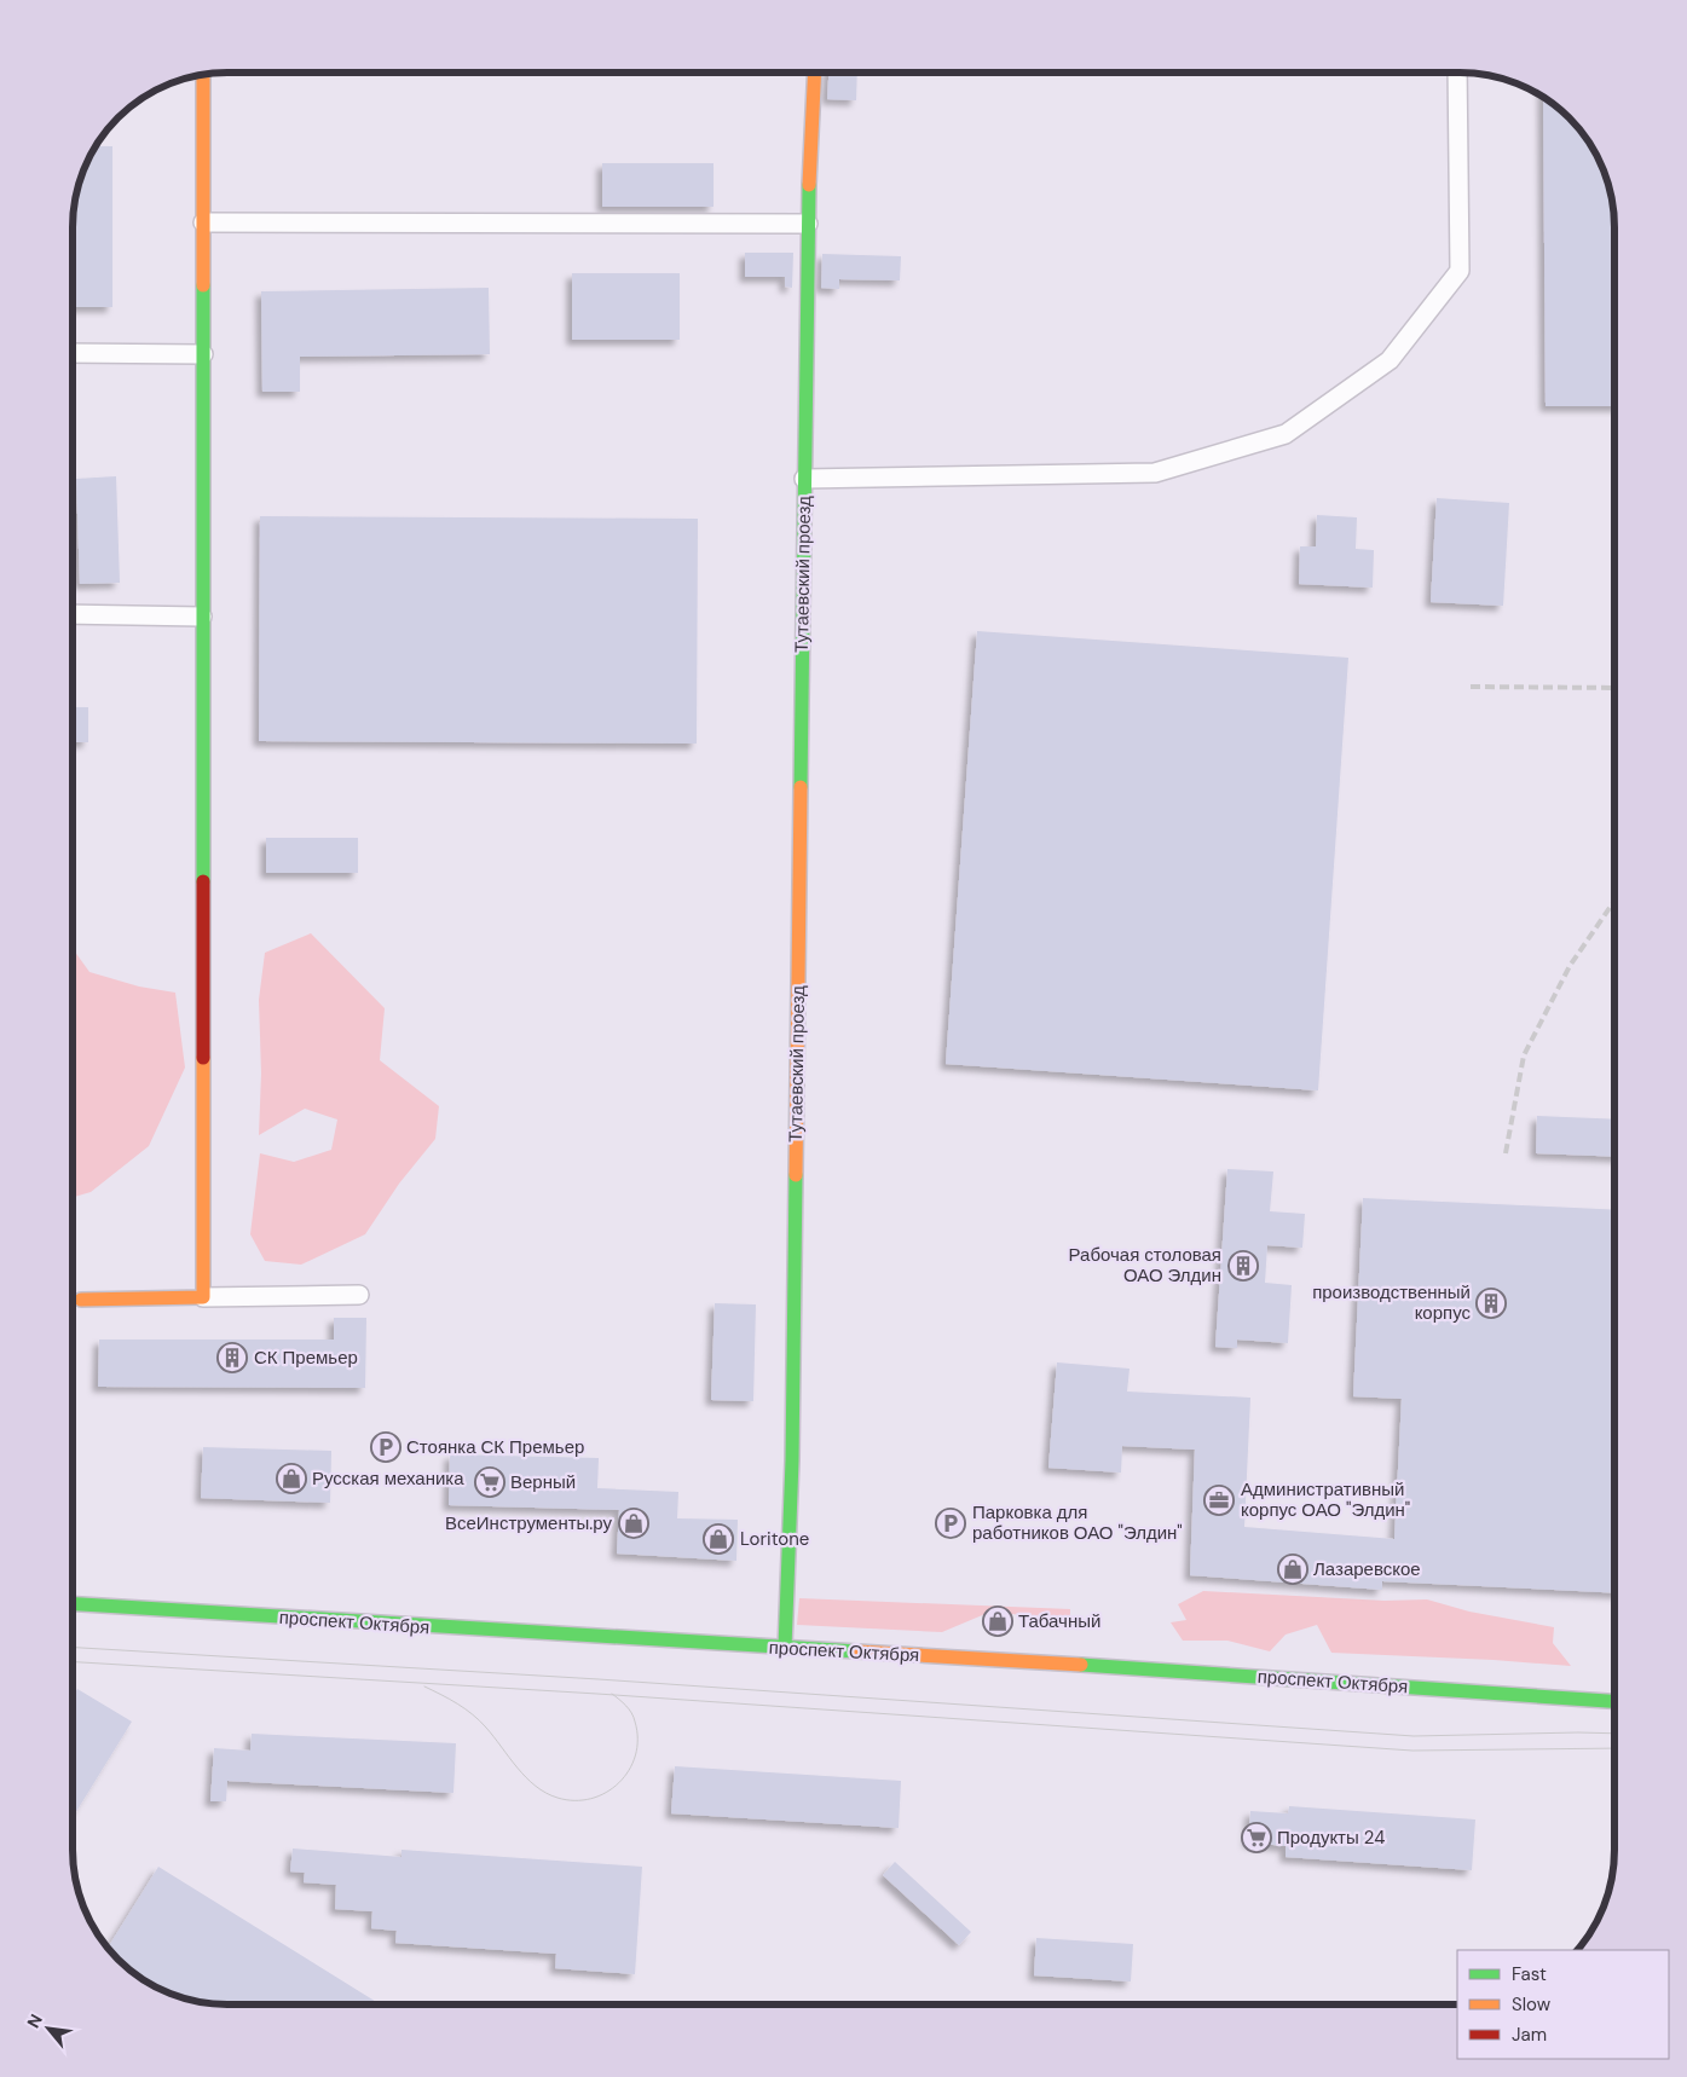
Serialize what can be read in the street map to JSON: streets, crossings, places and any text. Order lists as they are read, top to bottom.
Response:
{
  "streets": {
    "street": ["Тутаевский проезд", "проспект Октября"]
  },
  "crossings": [
    ["Тутаевский проезд", "проспект Октября"]
  ],
  "places": {
    "building": ["Рабочая столовая ОАО Элдин", "производственный корпус", "СК Премьер"],
    "parking": ["Стоянка СК Премьер", "Парковка для работников ОАО \"Элдин\""],
    "shop": [
      "Русская механика",
      "ВсеИнструменты.ру",
      "Loritone",
      "Лазаревское",
      "Табачный"
    ],
    "supermarket": ["Верный", "Продукты 24"],
    "office": ["Административный корпус ОАО \"Элдин\""]
  },
  "legend": ["Fast", "Slow", "Jam"],
  "north": "top left"
}
